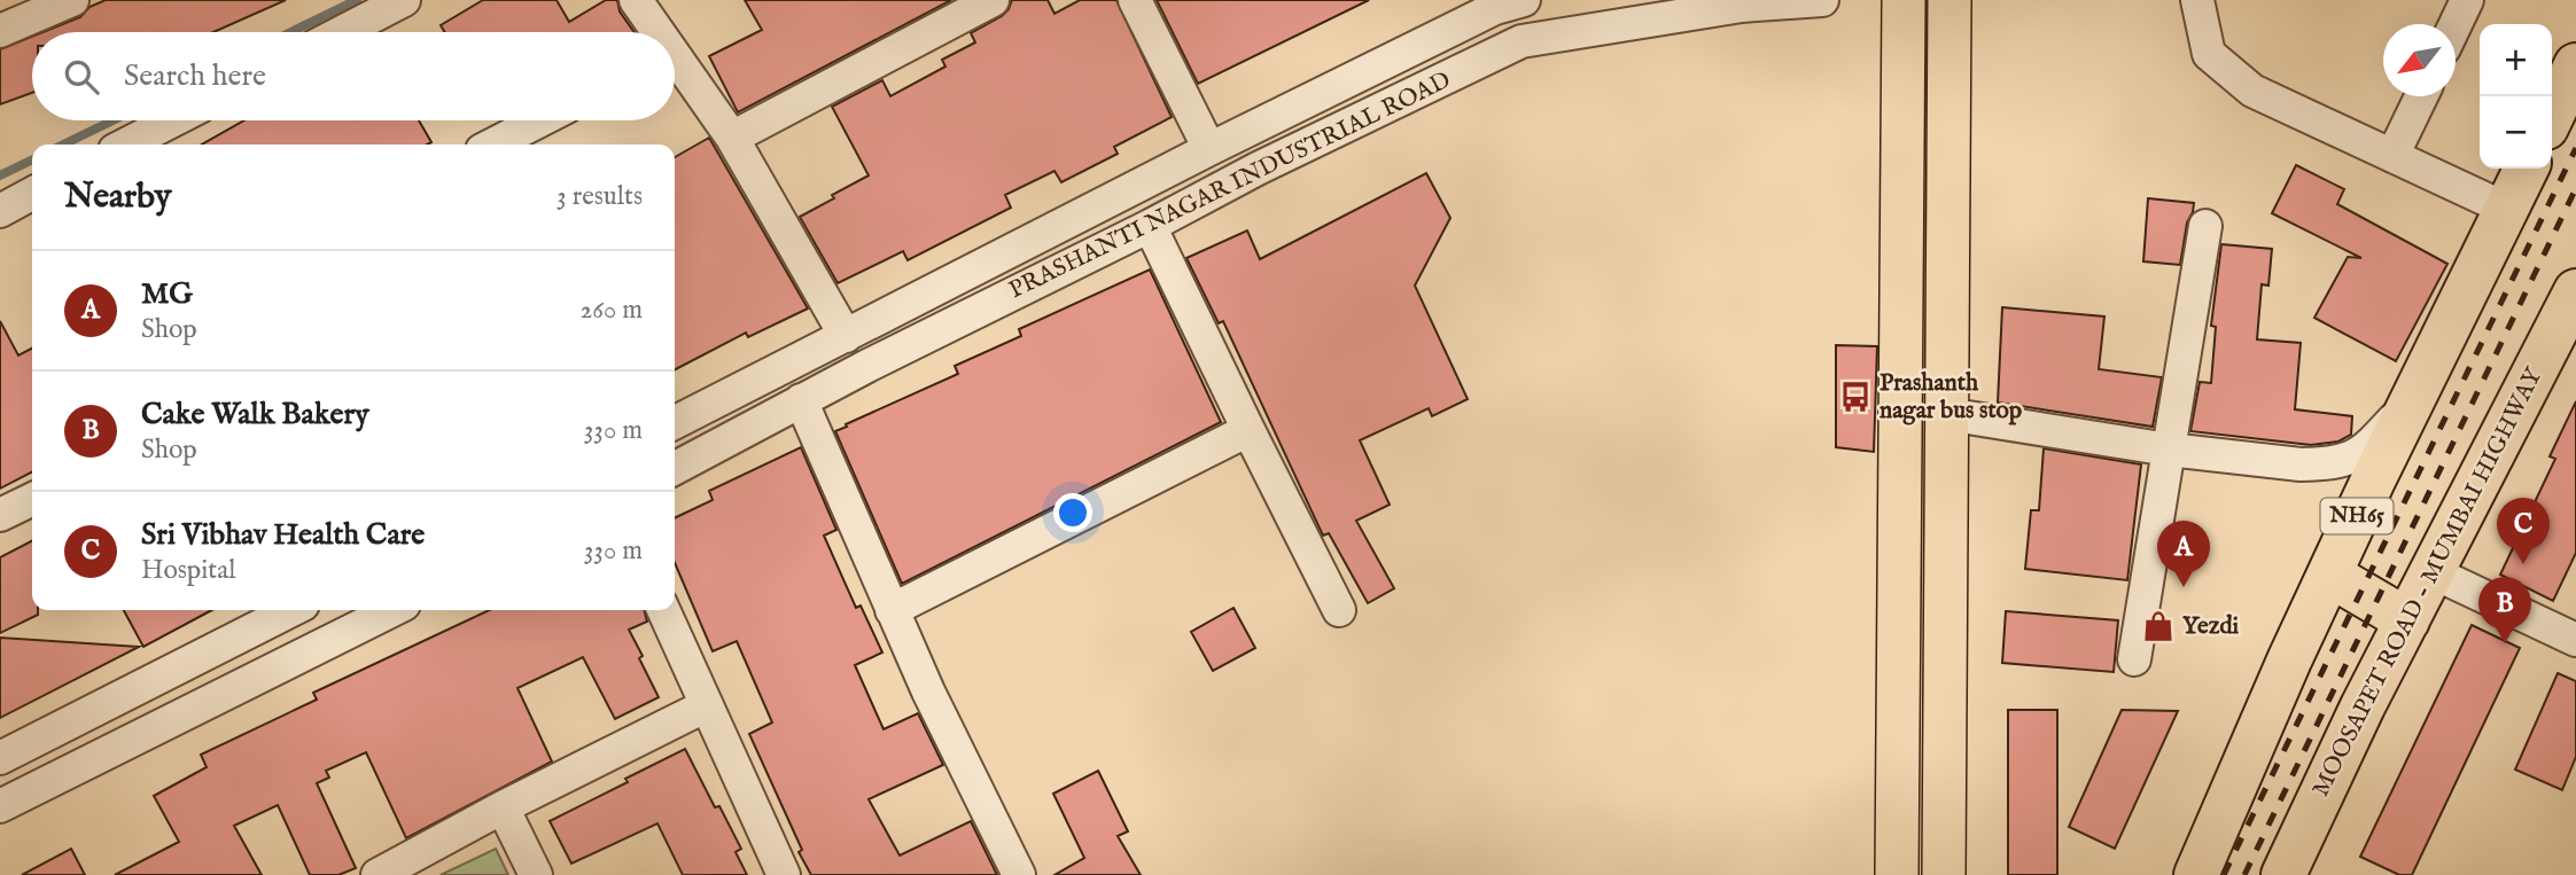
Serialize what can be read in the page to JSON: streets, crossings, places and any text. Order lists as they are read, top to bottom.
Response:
{
  "streets": {
    "highway": ["NH65", "MOOSAPET ROAD - MUMBAI HIGHWAY"],
    "street": ["PRASHANTI NAGAR INDUSTRIAL ROAD"]
  },
  "places": {
    "bus stop": ["Prashanth nagar bus stop"],
    "shop": ["Yezdi"]
  },
  "north": "bottom left",
  "page": {
    "map_buttons": ["+", "−"],
    "search": "Search here",
    "heading": ["Nearby", "3 results"],
    "list": [
      {
        "mark": "A",
        "name": "MG",
        "note": "Shop",
        "value": "260 m"
      },
      {
        "mark": "B",
        "name": "Cake Walk Bakery",
        "note": "Shop",
        "value": "330 m"
      },
      {
        "mark": "C",
        "name": "Sri Vibhav Health Care",
        "note": "Hospital",
        "value": "330 m"
      }
    ],
    "pins": ["C", "A", "B"]
  }
}
